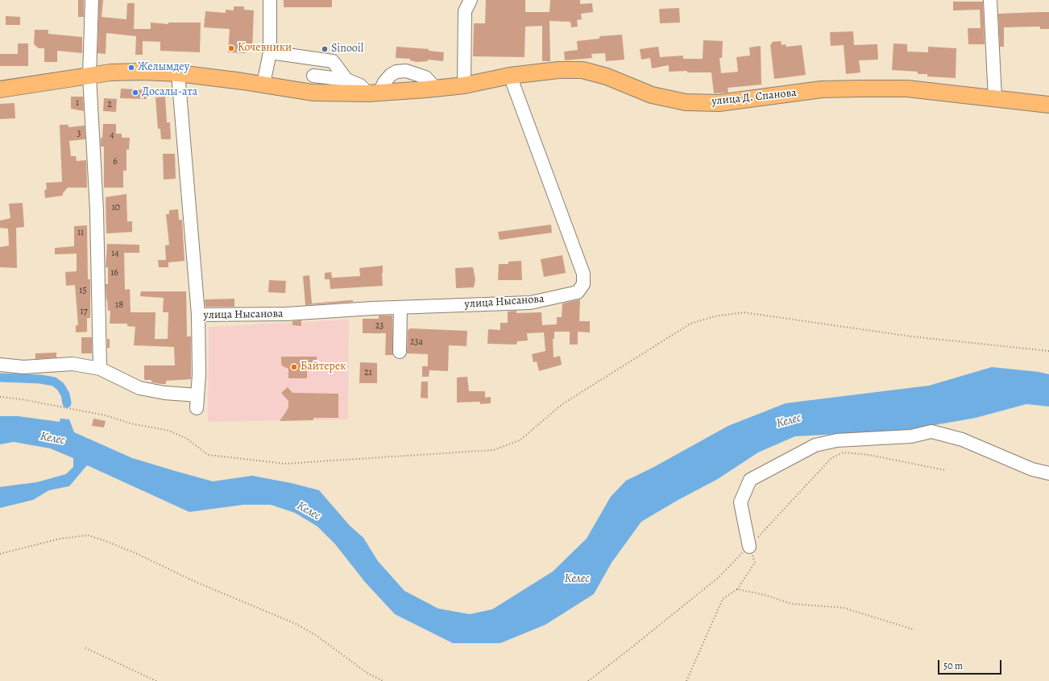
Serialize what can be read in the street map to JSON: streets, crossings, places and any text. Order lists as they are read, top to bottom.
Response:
{
  "streets": {
    "main road": ["улица Д. Спанова"],
    "street": ["улица Нысанова"]
  },
  "crossings": [
    ["улица Д. Спанова", "улица Нысанова"]
  ],
  "water": ["Келес"],
  "places": [
    "Кочевники",
    "Sinooil",
    "Желымдеу",
    "Досалы-ата",
    "Байтерек"
  ],
  "house_numbers": [
    "1",
    "2",
    "3",
    "4",
    "6",
    "10",
    "11",
    "14",
    "16",
    "15",
    "18",
    "17",
    "23",
    "23а",
    "21"
  ],
  "scale_bar": "50 m"
}
